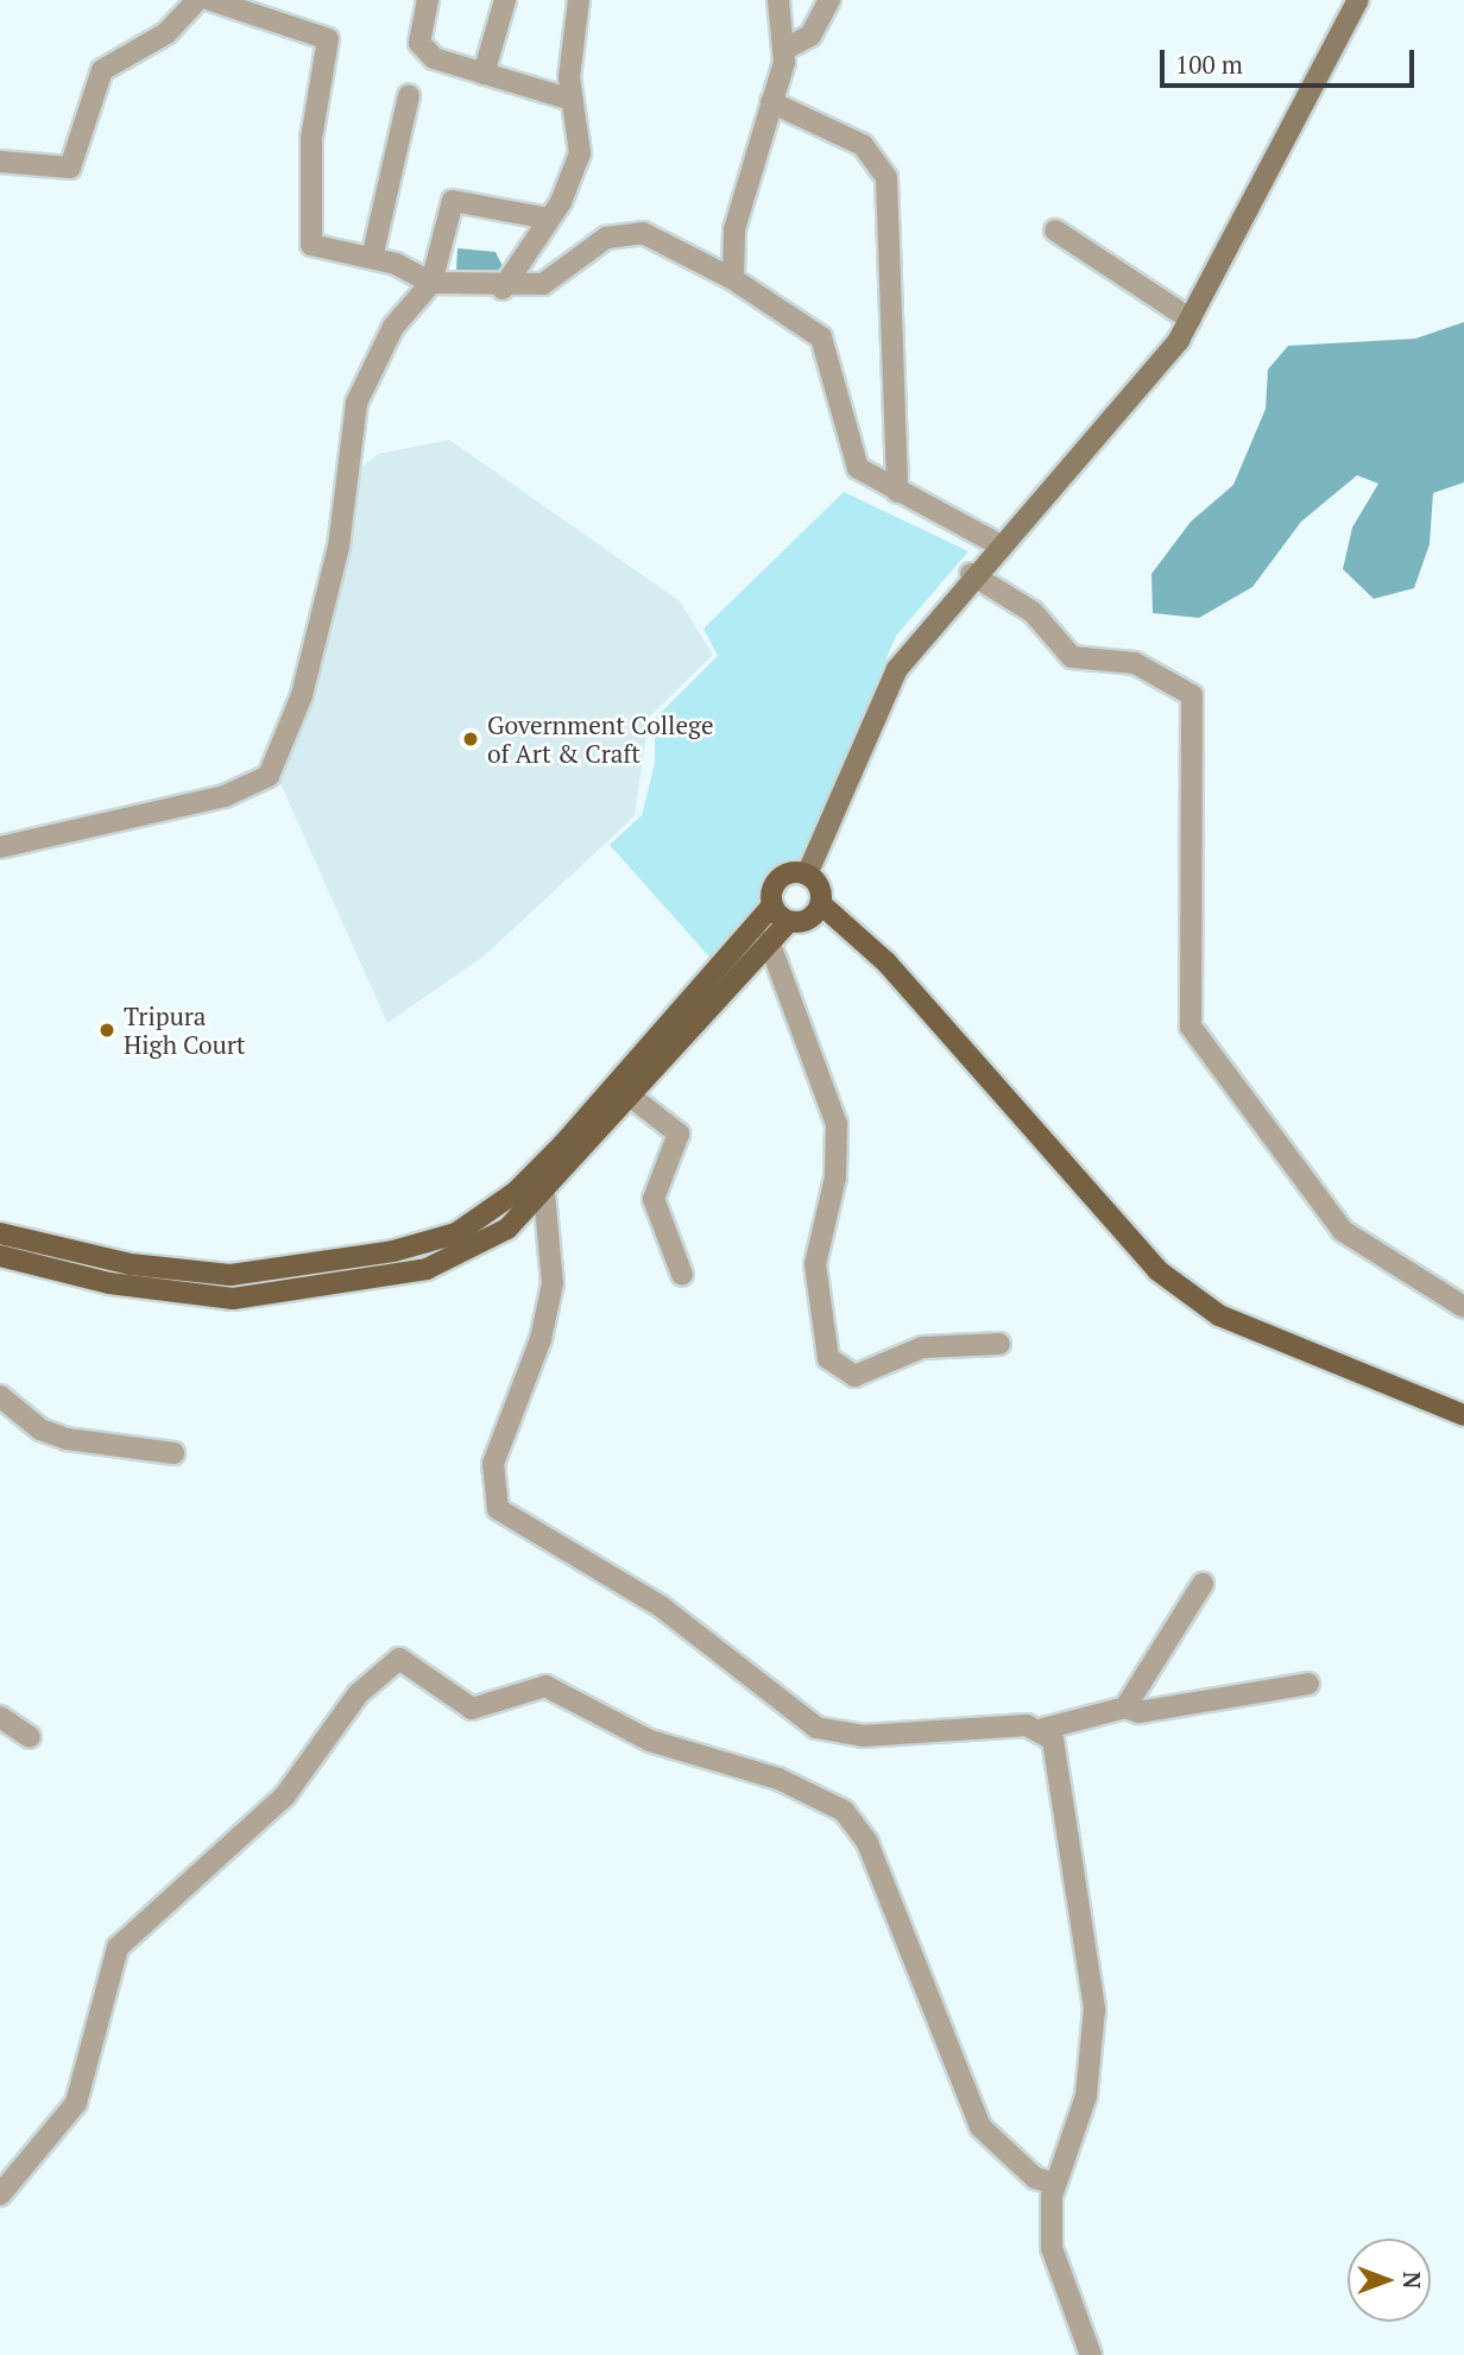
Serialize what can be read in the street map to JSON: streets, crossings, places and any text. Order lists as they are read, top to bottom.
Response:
{
  "places": ["Government College of Art & Craft", "Tripura High Court"],
  "scale_bar": "100 m",
  "north": "right"
}
